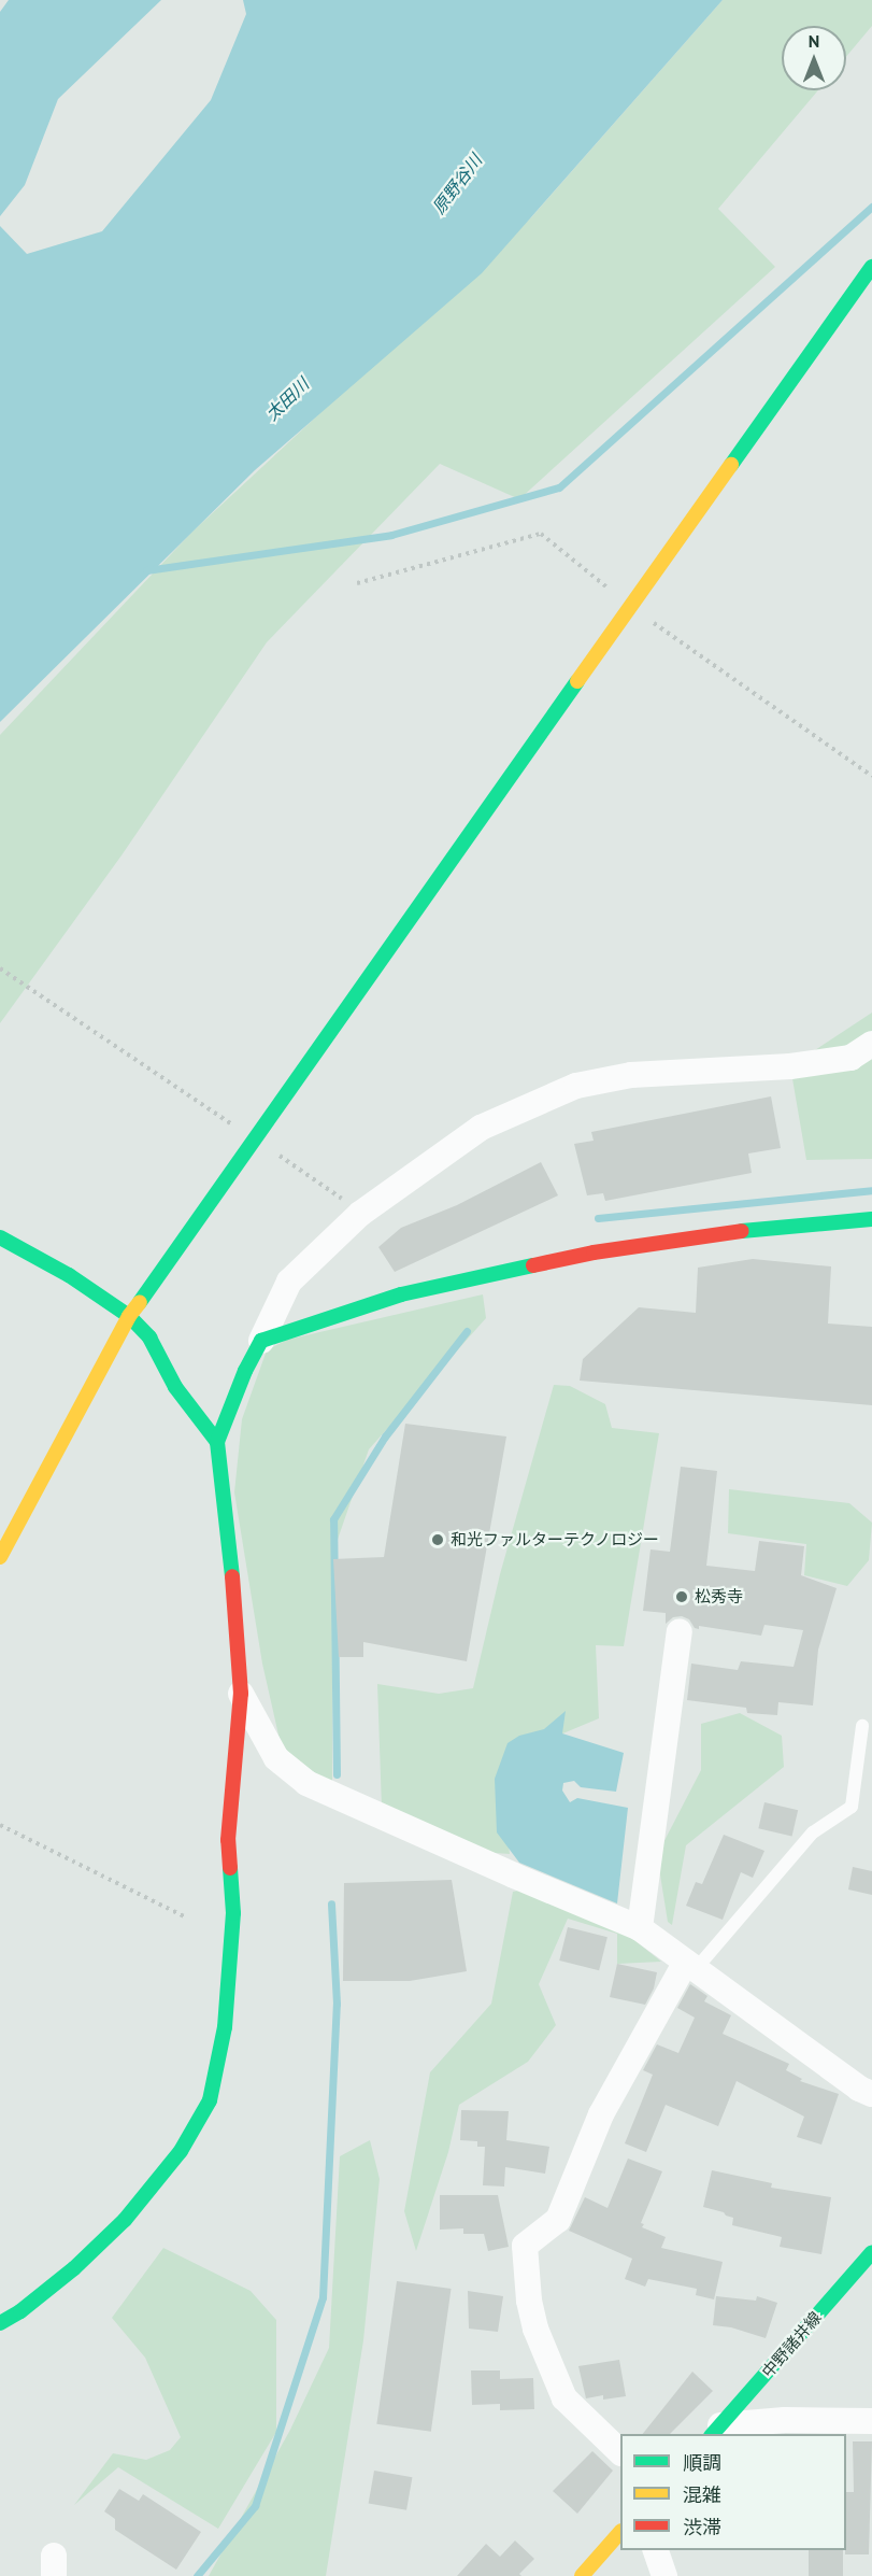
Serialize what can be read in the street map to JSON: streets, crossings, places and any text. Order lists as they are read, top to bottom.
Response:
{
  "streets": {
    "street": ["中野諸井線"]
  },
  "water": ["原野谷川", "太田川"],
  "places": ["和光ファルターテクノロジー", "松秀寺"],
  "legend": ["順調", "混雑", "渋滞"],
  "north": "top"
}
